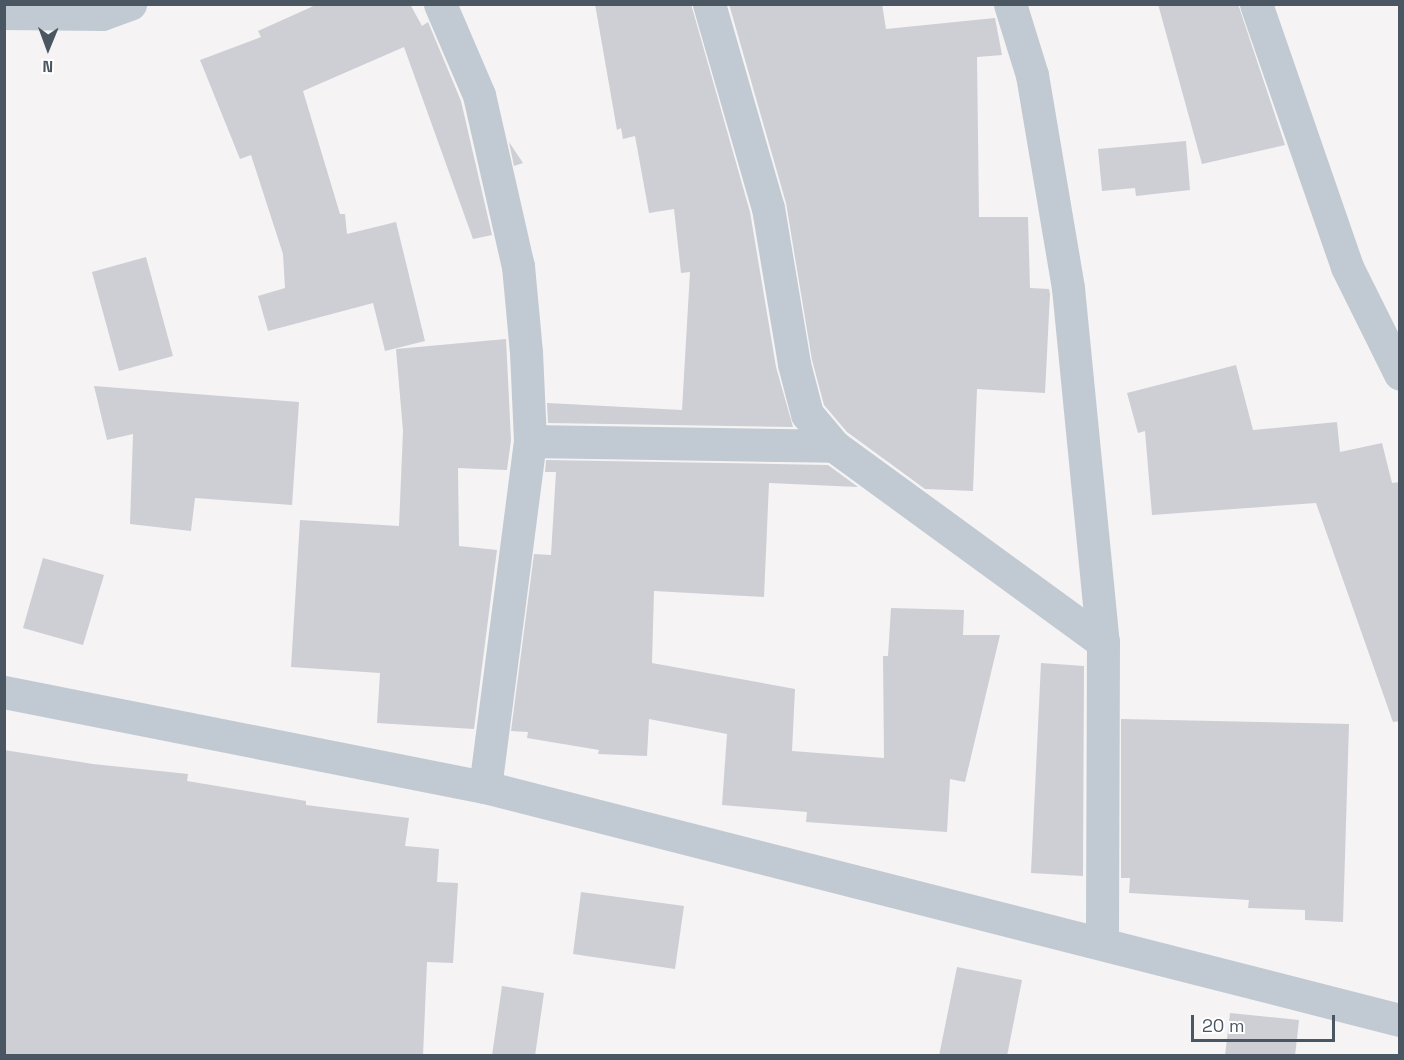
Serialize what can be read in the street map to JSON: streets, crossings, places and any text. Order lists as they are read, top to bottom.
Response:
{
  "scale_bar": "20 m",
  "north": "bottom"
}
